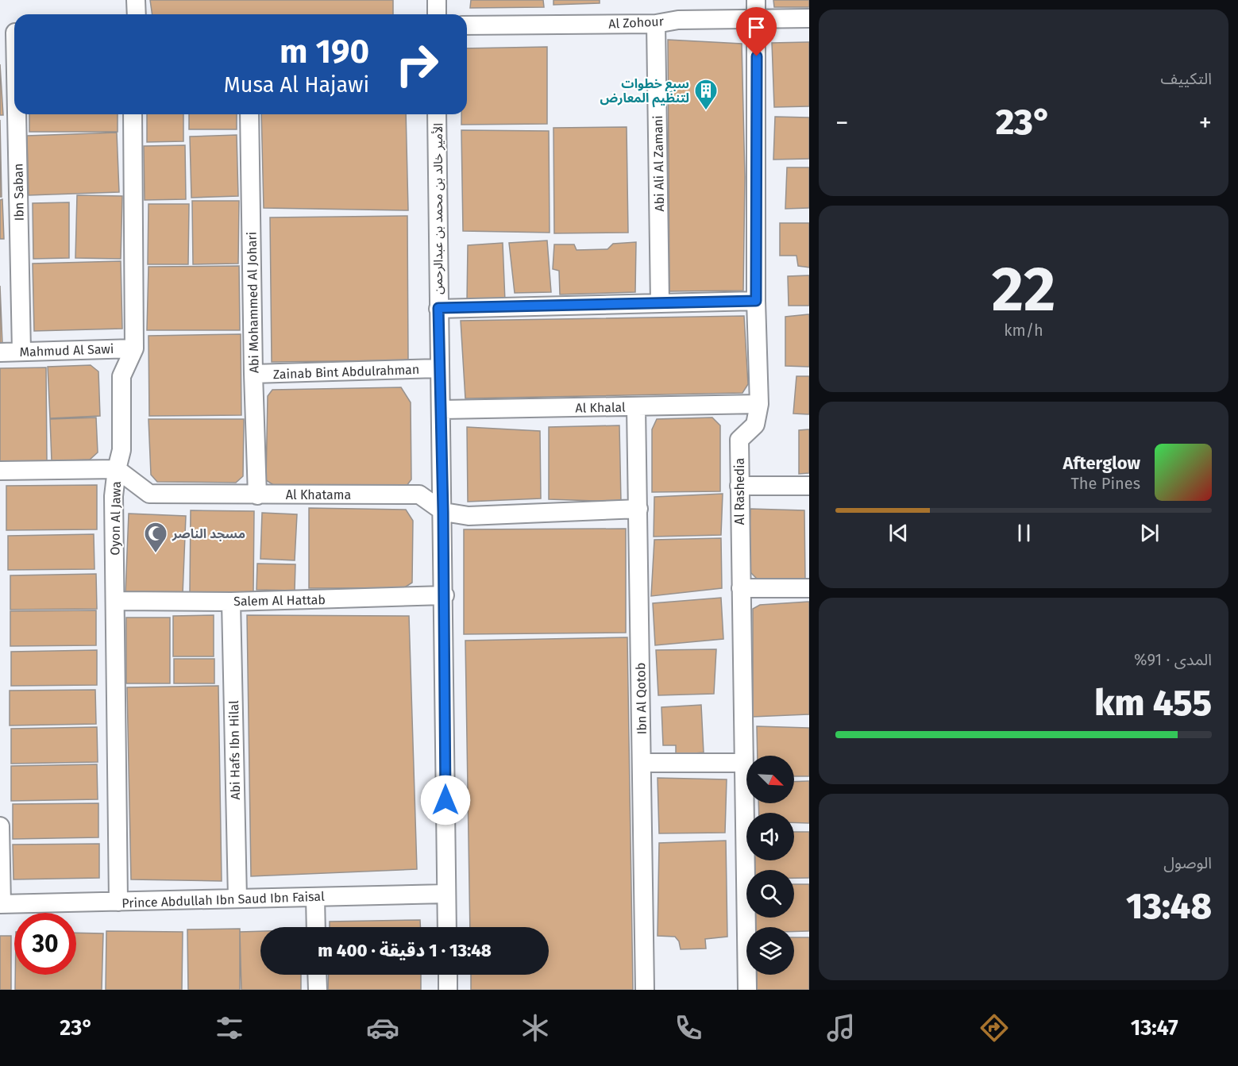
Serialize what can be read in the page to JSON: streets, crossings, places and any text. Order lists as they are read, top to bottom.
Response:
{
  "streets": {
    "street": [
      "Al Zohour",
      "Abi Ali Al Zamani",
      "Ibn Saban",
      "الأمير خالد بن محمد بن عبدالرحمن",
      "Abi Mohammed Al Johari",
      "Mahmud Al Sawi",
      "Zainab Bint Abdulrahman",
      "Al Khalal",
      "Al Rashedia",
      "Al Khatama",
      "Oyon Al Jawa",
      "Salem Al Hattab",
      "Ibn Al Qotob",
      "Abi Hafs Ibn Hilal",
      "Prince Abdullah Ibn Saud Ibn Faisal"
    ]
  },
  "crossings": [
    ["Al Zohour", "Abi Ali Al Zamani"],
    ["Al Zohour", "Al Rashedia"],
    ["Ibn Saban", "Mahmud Al Sawi"],
    ["الأمير خالد بن محمد بن عبدالرحمن", "Zainab Bint Abdulrahman"],
    ["الأمير خالد بن محمد بن عبدالرحمن", "Al Khalal"],
    ["الأمير خالد بن محمد بن عبدالرحمن", "Al Khatama"],
    ["الأمير خالد بن محمد بن عبدالرحمن", "Salem Al Hattab"],
    ["الأمير خالد بن محمد بن عبدالرحمن", "Prince Abdullah Ibn Saud Ibn Faisal"],
    ["Abi Mohammed Al Johari", "Zainab Bint Abdulrahman"],
    ["Abi Mohammed Al Johari", "Al Khatama"],
    ["Mahmud Al Sawi", "Oyon Al Jawa"],
    ["Al Khalal", "Al Rashedia"],
    ["Al Khalal", "Ibn Al Qotob"],
    ["Al Khatama", "Oyon Al Jawa"],
    ["Al Khatama", "Ibn Al Qotob"],
    ["Oyon Al Jawa", "Salem Al Hattab"],
    ["Oyon Al Jawa", "Prince Abdullah Ibn Saud Ibn Faisal"],
    ["Salem Al Hattab", "Abi Hafs Ibn Hilal"],
    ["Abi Hafs Ibn Hilal", "Prince Abdullah Ibn Saud Ibn Faisal"]
  ],
  "places": {
    "building": ["سبع خطوات لتنظيم المعارض"],
    "mosque": ["مسجد الناصر"]
  },
  "north": "bottom right",
  "page": {
    "tile": [
      "التكييف",
      ["22", "km/h"],
      ["المدى · 91%", "455 km"],
      ["الوصول", "13:48"]
    ],
    "turn": ["190 m", "Musa Al Hajawi"],
    "heat": ["−", "23°", "+"],
    "song": ["Afterglow", "The Pines"],
    "limit": "30",
    "trip": "13:48 · 1 دقيقة · 400 m",
    "tabs": ["13:47", "23°"]
  }
}
